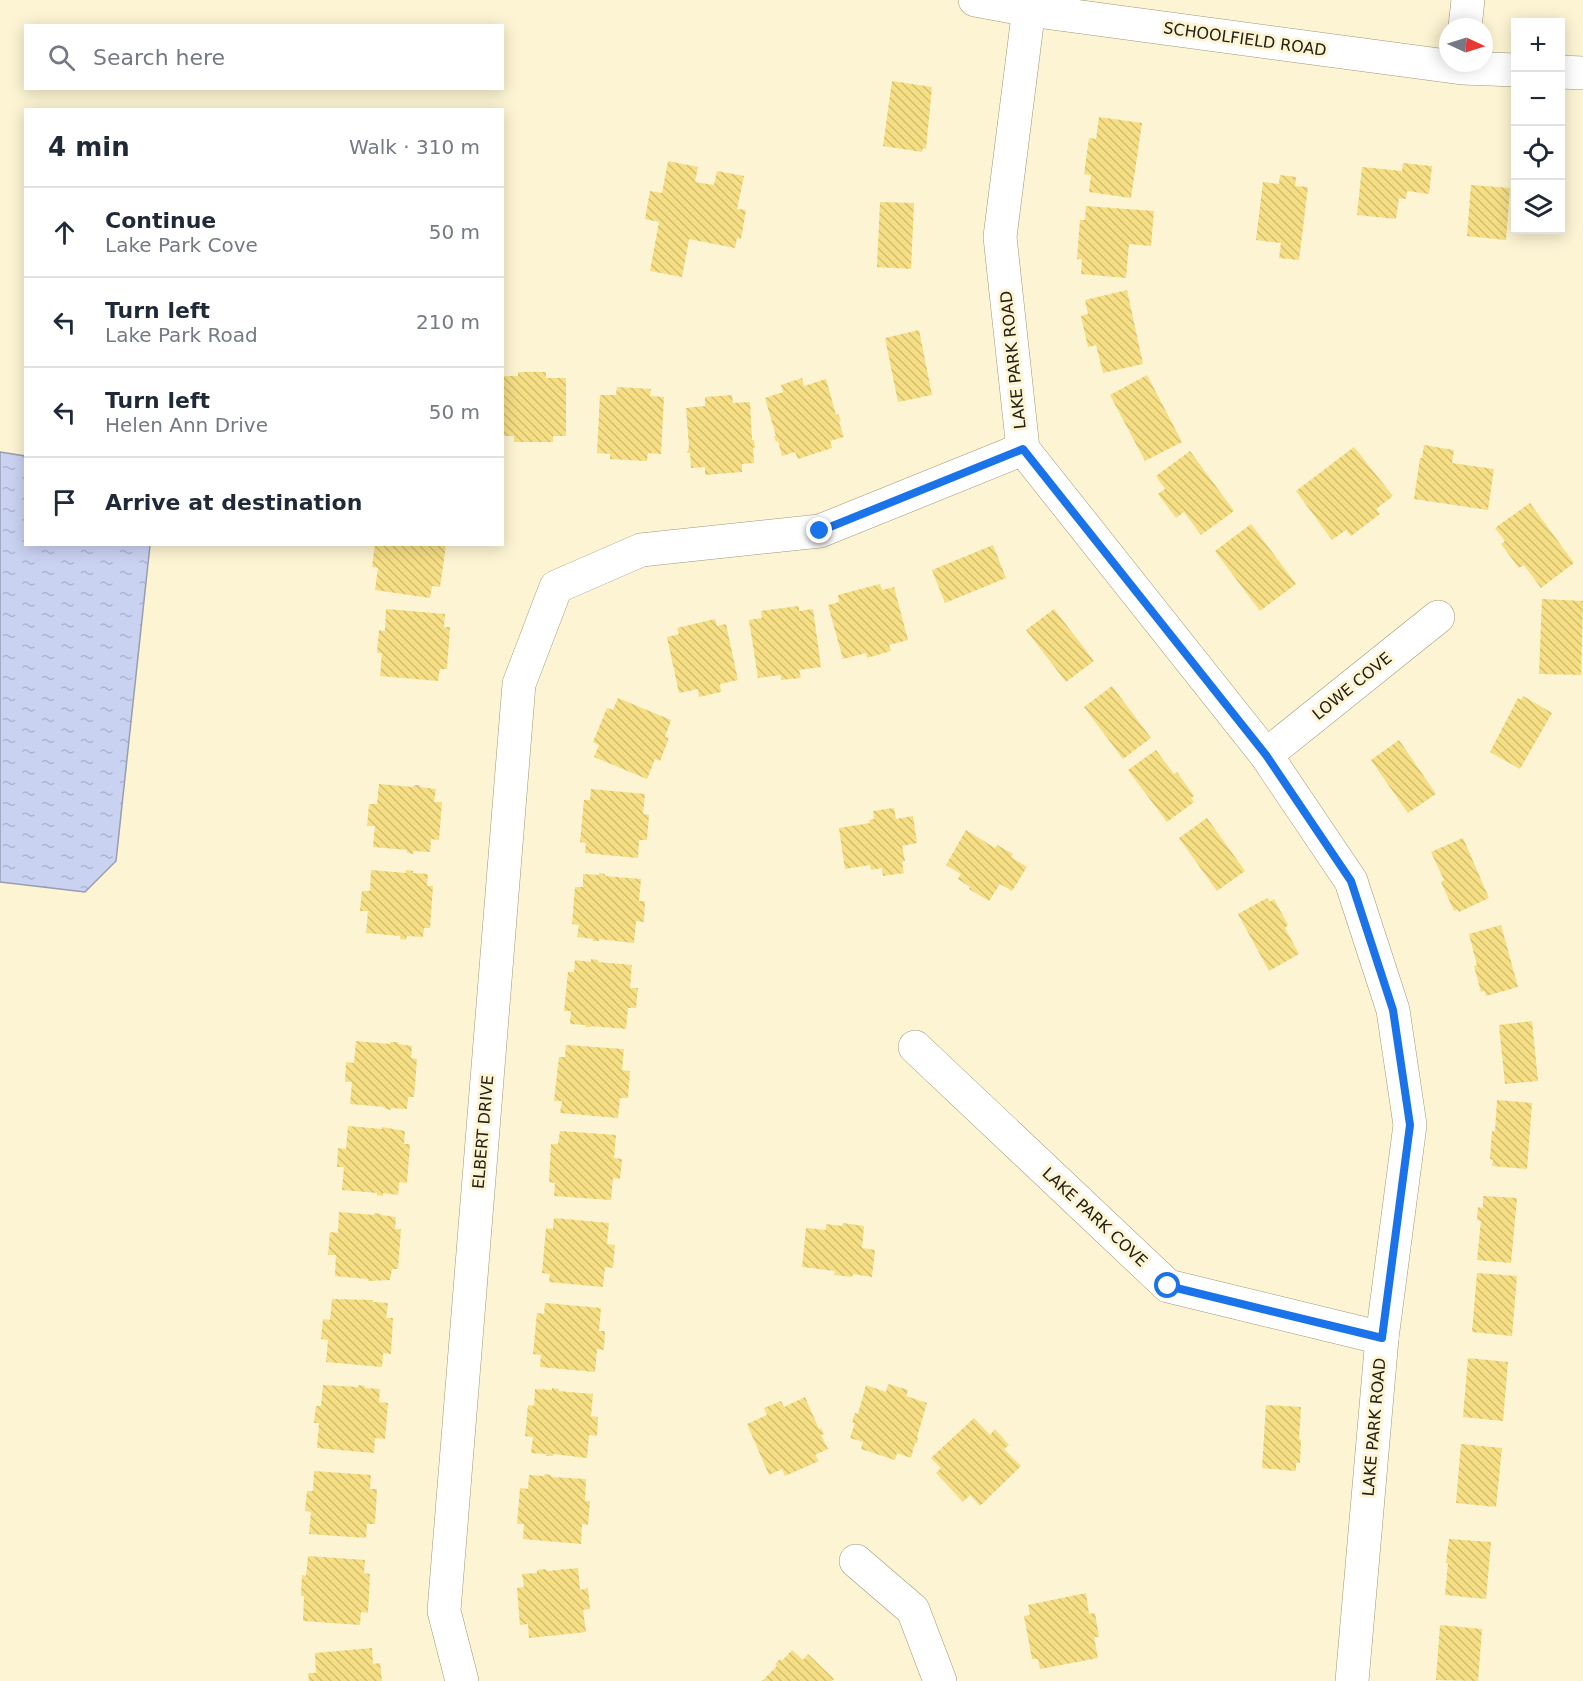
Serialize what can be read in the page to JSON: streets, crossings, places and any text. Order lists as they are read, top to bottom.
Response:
{
  "streets": {
    "street": [
      "SCHOOLFIELD ROAD",
      "LAKE PARK ROAD",
      "LOWE COVE",
      "ELBERT DRIVE",
      "LAKE PARK COVE"
    ]
  },
  "crossings": [
    ["SCHOOLFIELD ROAD", "LAKE PARK ROAD"],
    ["LAKE PARK ROAD", "LOWE COVE"],
    ["LAKE PARK ROAD", "ELBERT DRIVE"],
    ["LAKE PARK ROAD", "LAKE PARK COVE"]
  ],
  "north": "right",
  "page": {
    "map_buttons": ["+", "−"],
    "search": "Search here",
    "heading": ["4 min", "Walk · 310 m"],
    "list": [
      ["Continue", "Lake Park Cove", "50 m"],
      ["Turn left", "Lake Park Road", "210 m"],
      ["Turn left", "Helen Ann Drive", "50 m"],
      "Arrive at destination"
    ]
  }
}
